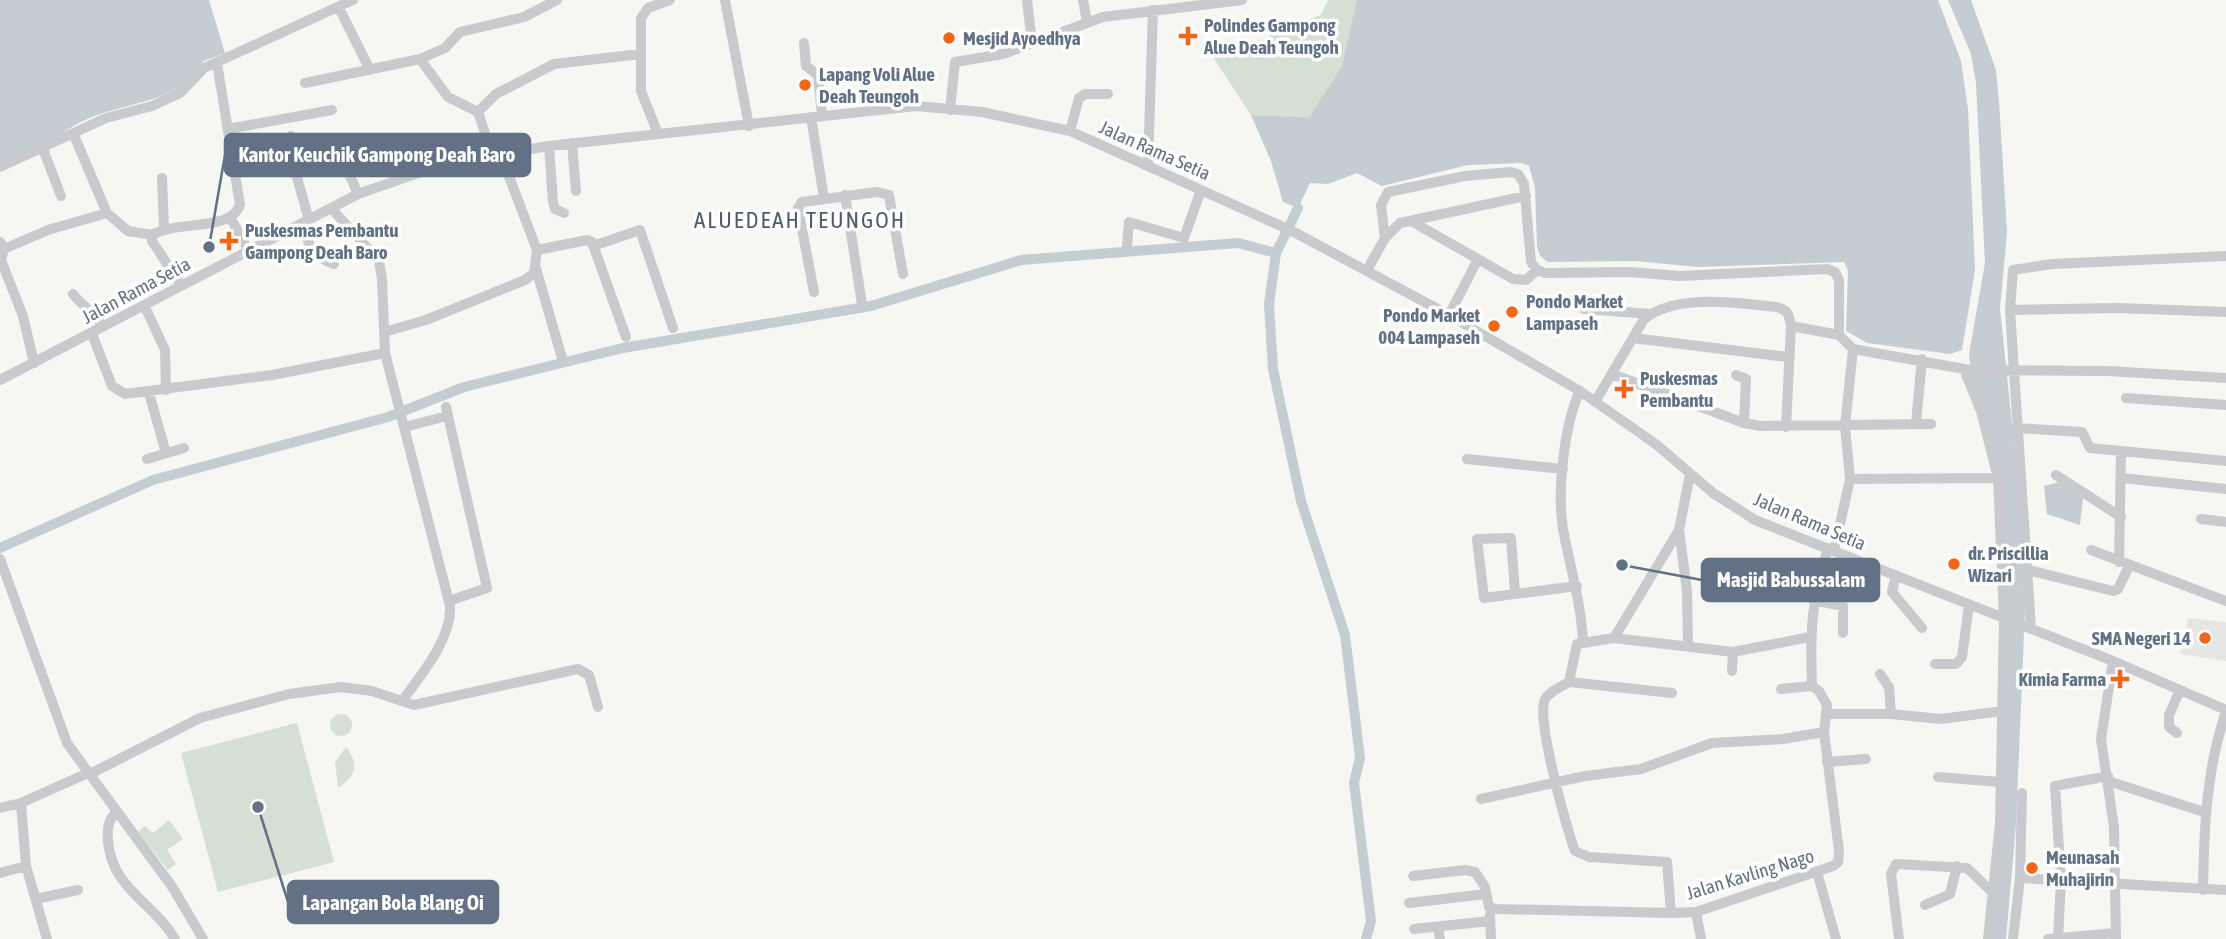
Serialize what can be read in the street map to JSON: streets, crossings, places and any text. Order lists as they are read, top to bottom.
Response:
{
  "streets": {
    "street": ["Jalan Rama Setia", "Jalan Kavling Nago"]
  },
  "districts": ["ALUEDEAH TEUNGOH"],
  "places": {
    "health": [
      "Polindes Gampong Alue Deah Teungoh",
      "Puskesmas Pembantu Gampong Deah Baro",
      "Puskesmas Pembantu",
      "Kimia Farma"
    ],
    "other": [
      "Mesjid Ayoedhya",
      "Lapang Voli Alue Deah Teungoh",
      "Kantor Keuchik Gampong Deah Baro",
      "Pondo Market Lampaseh",
      "Pondo Market 004 Lampaseh",
      "dr. Priscillia Wizari",
      "Masjid Babussalam",
      "SMA Negeri 14",
      "Lapangan Bola Blang Oi",
      "Meunasah Muhajirin"
    ]
  }
}
